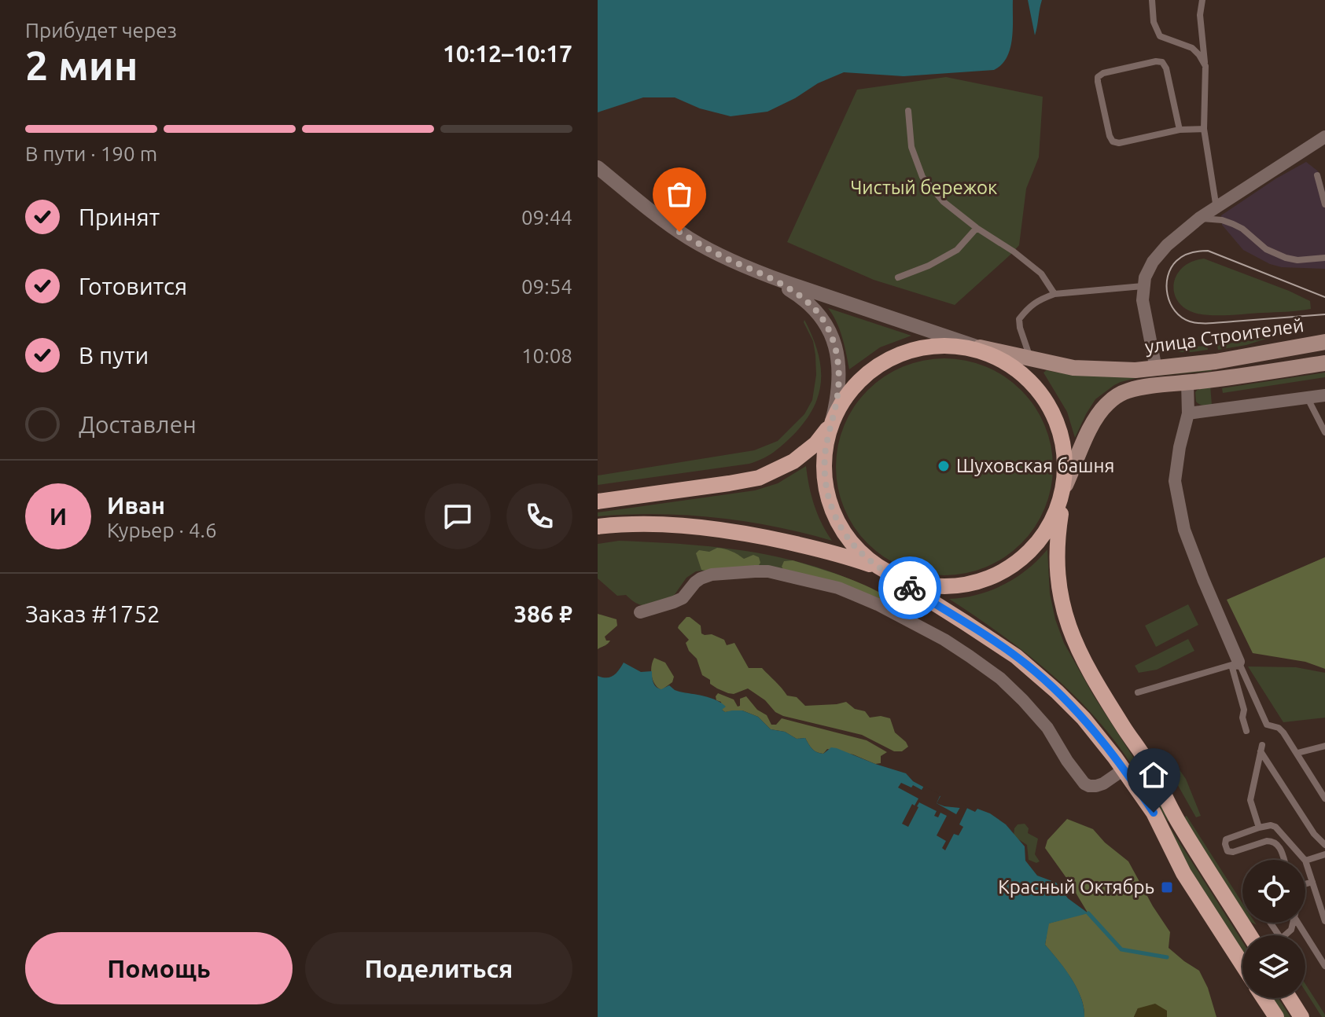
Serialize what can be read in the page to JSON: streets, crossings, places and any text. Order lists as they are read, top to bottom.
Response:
{
  "streets": {
    "main road": ["улица Строителей"]
  },
  "parks": ["Чистый бережок"],
  "places": {
    "other": ["Шуховская башня"],
    "transit": ["Красный Октябрь"]
  },
  "page": {
    "heading": ["2 мин", "Прибудет через", "10:12–10:17"],
    "panel": [
      "Иван",
      "Курьер · 4.6",
      "Заказ #1752",
      "386 ₽"
    ],
    "bar": "В пути · 190 m",
    "list": [
      ["Принят", "09:44"],
      ["Готовится", "09:54"],
      ["В пути", "10:08"],
      "Доставлен"
    ],
    "round": "И",
    "buttons": ["Помощь", "Поделиться"]
  }
}
